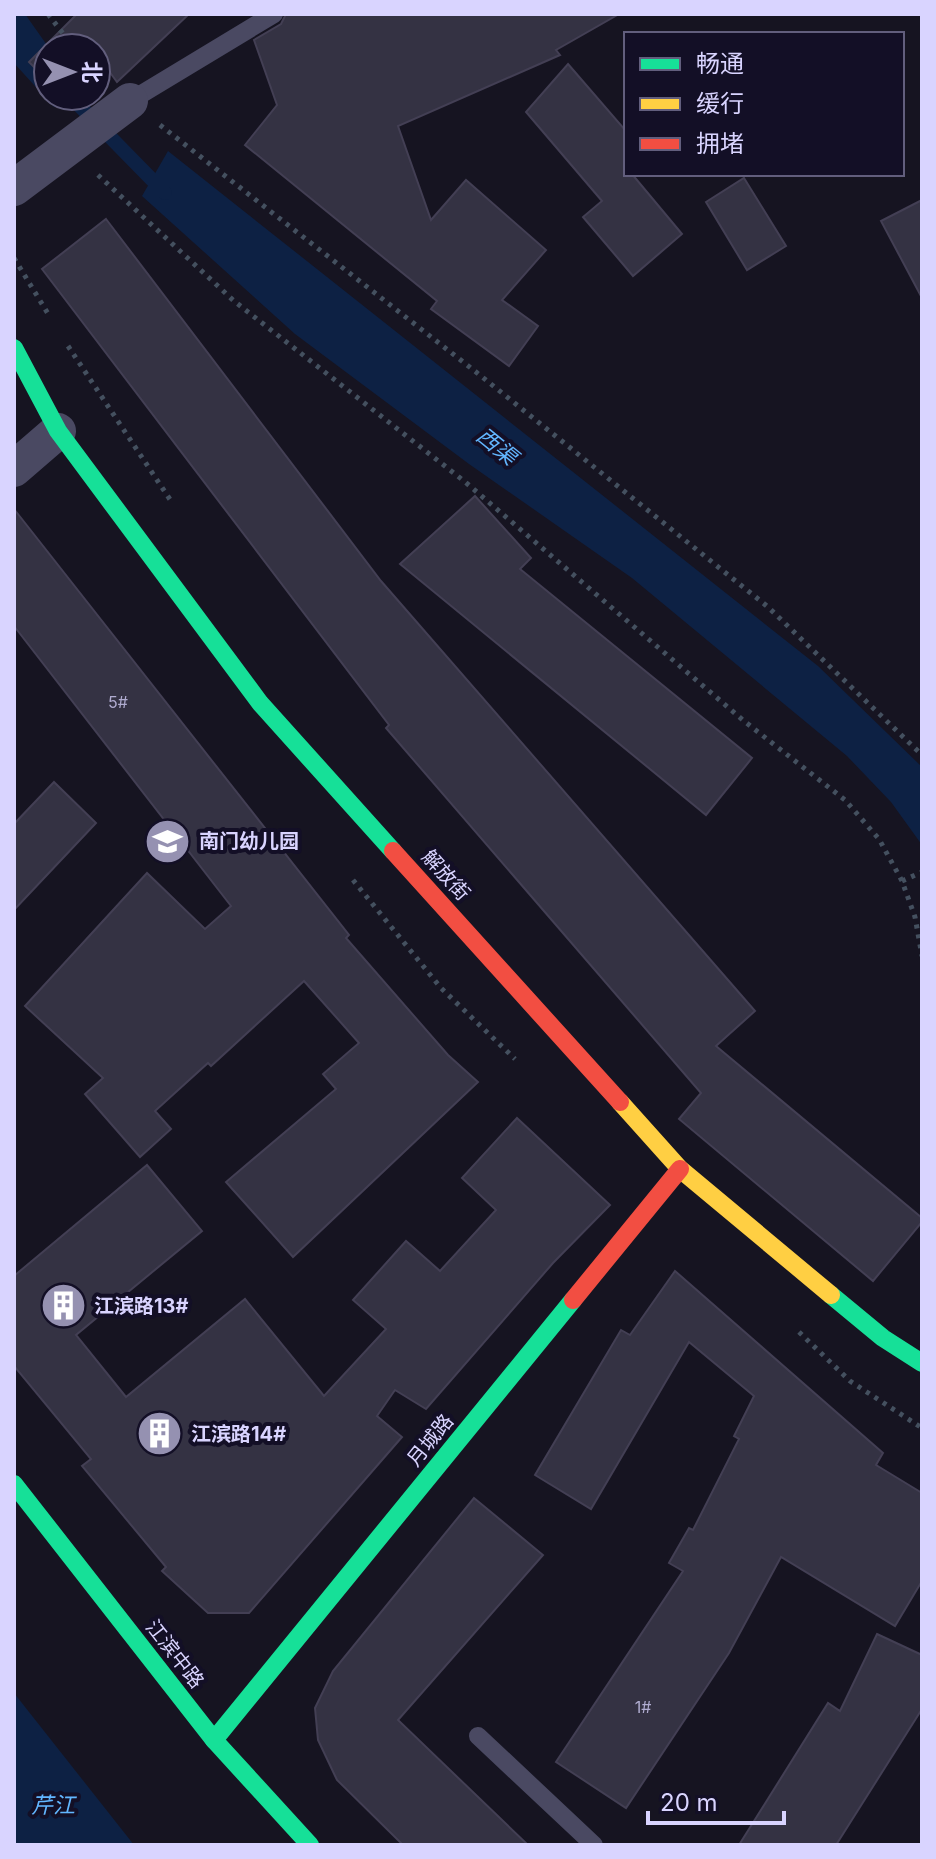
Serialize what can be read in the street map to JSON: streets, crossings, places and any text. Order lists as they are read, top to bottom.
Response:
{
  "streets": {
    "street": ["解放街", "月城路", "江滨中路"]
  },
  "crossings": [
    ["解放街", "月城路"],
    ["月城路", "江滨中路"]
  ],
  "water": ["西渠", "芹江"],
  "places": {
    "school or university": ["南门幼儿园"],
    "building": ["江滨路13#", "江滨路14#"]
  },
  "house_numbers": ["5#", "1#"],
  "legend": ["畅通", "缓行", "拥堵"],
  "scale_bar": "20 m",
  "north": "right"
}
